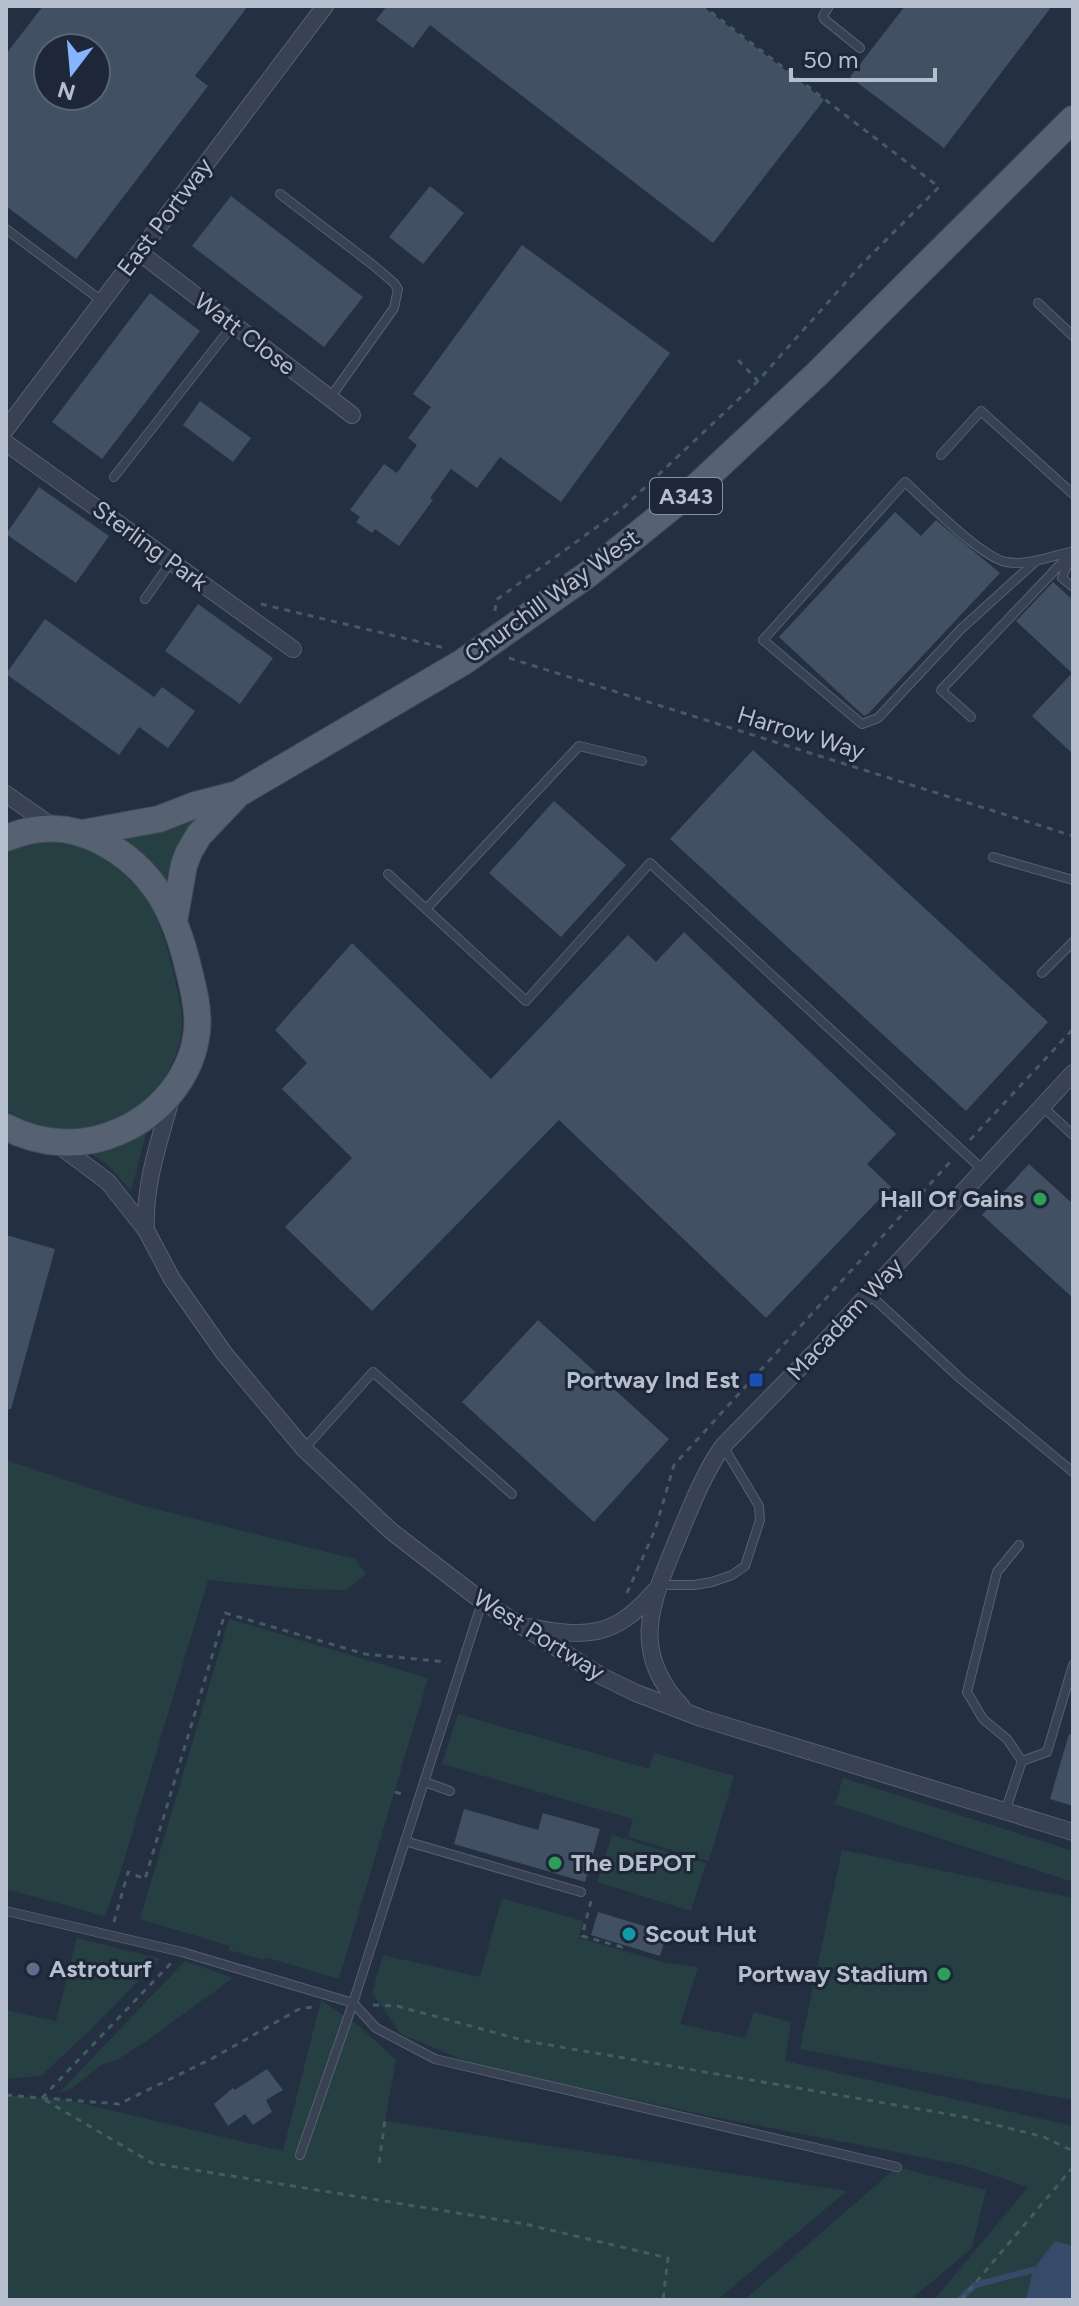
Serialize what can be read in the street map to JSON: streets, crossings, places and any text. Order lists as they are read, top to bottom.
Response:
{
  "streets": {
    "main road": ["A343", "Churchill Way West"],
    "street": [
      "East Portway",
      "Watt Close",
      "Sterling Park",
      "Macadam Way",
      "West Portway"
    ],
    "path": ["Harrow Way"]
  },
  "crossings": [
    ["East Portway", "Watt Close"],
    ["Churchill Way West", "West Portway"]
  ],
  "places": {
    "other": [
      "Hall Of Gains",
      "The DEPOT",
      "Scout Hut",
      "Astroturf",
      "Portway Stadium"
    ],
    "transit": ["Portway Ind Est"]
  },
  "scale_bar": "50 m",
  "north": "bottom"
}
